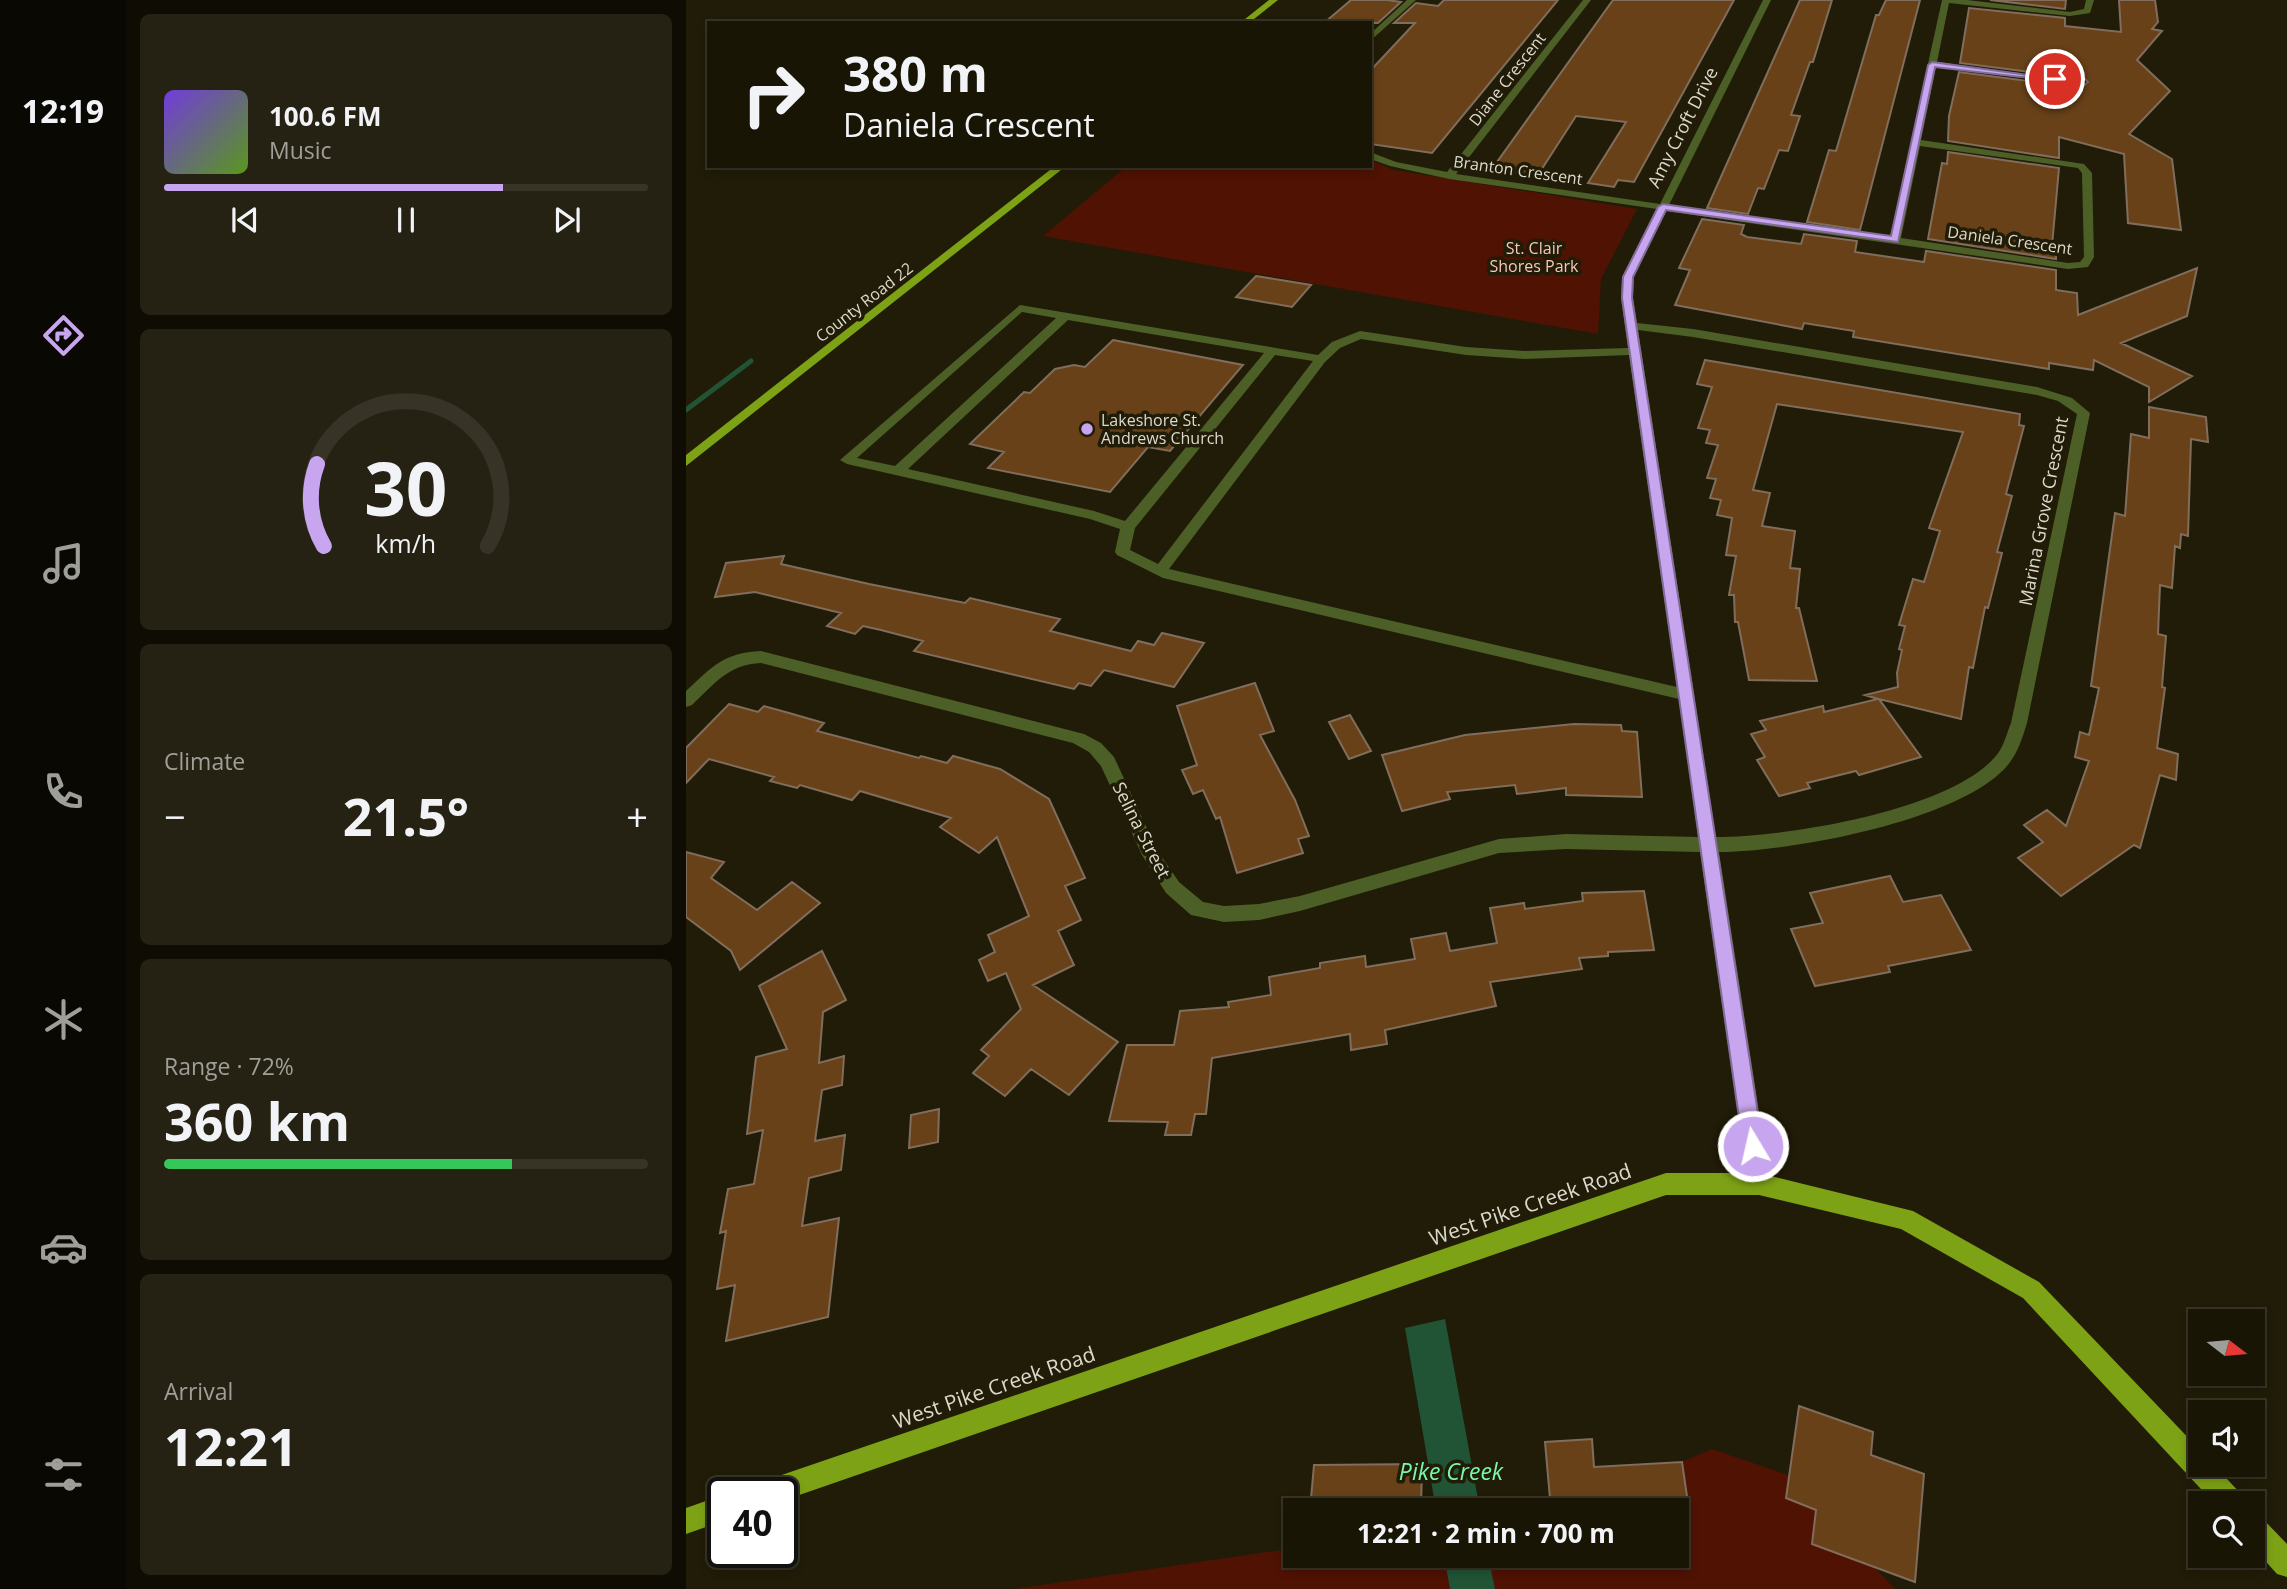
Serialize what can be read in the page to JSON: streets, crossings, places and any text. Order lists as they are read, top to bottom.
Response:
{
  "streets": {
    "main road": ["County Road 22", "West Pike Creek Road"],
    "street": [
      "Diane Crescent",
      "Amy Croft Drive",
      "Branton Crescent",
      "Daniela Crescent",
      "Marina Grove Crescent",
      "Selina Street"
    ]
  },
  "crossings": [
    ["Diane Crescent", "Branton Crescent"],
    ["Amy Croft Drive", "Branton Crescent"],
    ["Amy Croft Drive", "Daniela Crescent"],
    ["Amy Croft Drive", "Marina Grove Crescent"],
    ["Amy Croft Drive", "Selina Street"],
    ["Amy Croft Drive", "West Pike Creek Road"],
    ["Branton Crescent", "Daniela Crescent"],
    ["Marina Grove Crescent", "Selina Street"]
  ],
  "water": ["Pike Creek"],
  "parks": ["St. Clair Shores Park"],
  "places": ["Lakeshore St. Andrews Church"],
  "north": "right",
  "page": {
    "tabs": "12:19",
    "turn": ["380 m", "Daniela Crescent"],
    "song": ["100.6 FM", "Music"],
    "tile": [
      "Climate",
      ["Range · 72%", "360 km"],
      ["Arrival", "12:21"]
    ],
    "heat": ["−", "21.5°", "+"],
    "limit": "40",
    "trip": "12:21 · 2 min · 700 m",
    "gauge": ["30", "km/h"]
  }
}
